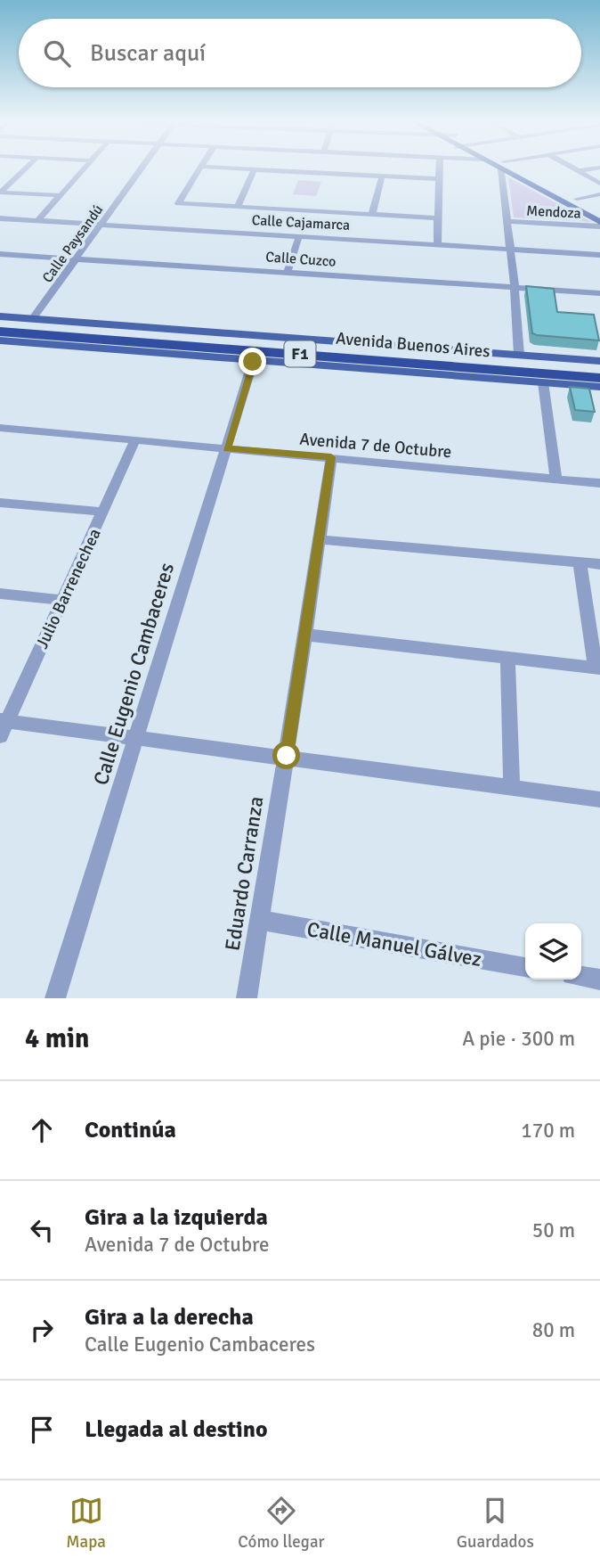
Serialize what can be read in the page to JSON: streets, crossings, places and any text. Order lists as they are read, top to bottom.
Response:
{
  "streets": {
    "highway": ["Avenida Buenos Aires", "F1"],
    "street": [
      "Mendoza",
      "Calle Cajamarca",
      "Calle Paysandú",
      "Calle Cuzco",
      "Avenida 7 de Octubre",
      "Julio Barrenechea",
      "Calle Eugenio Cambaceres",
      "Eduardo Carranza",
      "Calle Manuel Gálvez"
    ]
  },
  "crossings": [
    ["Calle Cajamarca", "Calle Paysandú"],
    ["Calle Paysandú", "Calle Cuzco"],
    ["Calle Paysandú", "Avenida Buenos Aires"],
    ["Avenida Buenos Aires", "Calle Eugenio Cambaceres"],
    ["Avenida 7 de Octubre", "Julio Barrenechea"],
    ["Avenida 7 de Octubre", "Calle Eugenio Cambaceres"],
    ["Avenida 7 de Octubre", "Eduardo Carranza"],
    ["Eduardo Carranza", "Calle Manuel Gálvez"]
  ],
  "page": {
    "search": "Buscar aquí",
    "heading": ["4 min", "A pie · 300 m"],
    "list": [
      ["Continúa", "170 m"],
      ["Gira a la izquierda", "Avenida 7 de Octubre", "50 m"],
      ["Gira a la derecha", "Calle Eugenio Cambaceres", "80 m"],
      "Llegada al destino"
    ],
    "nav": ["Mapa", "Cómo llegar", "Guardados"]
  }
}
